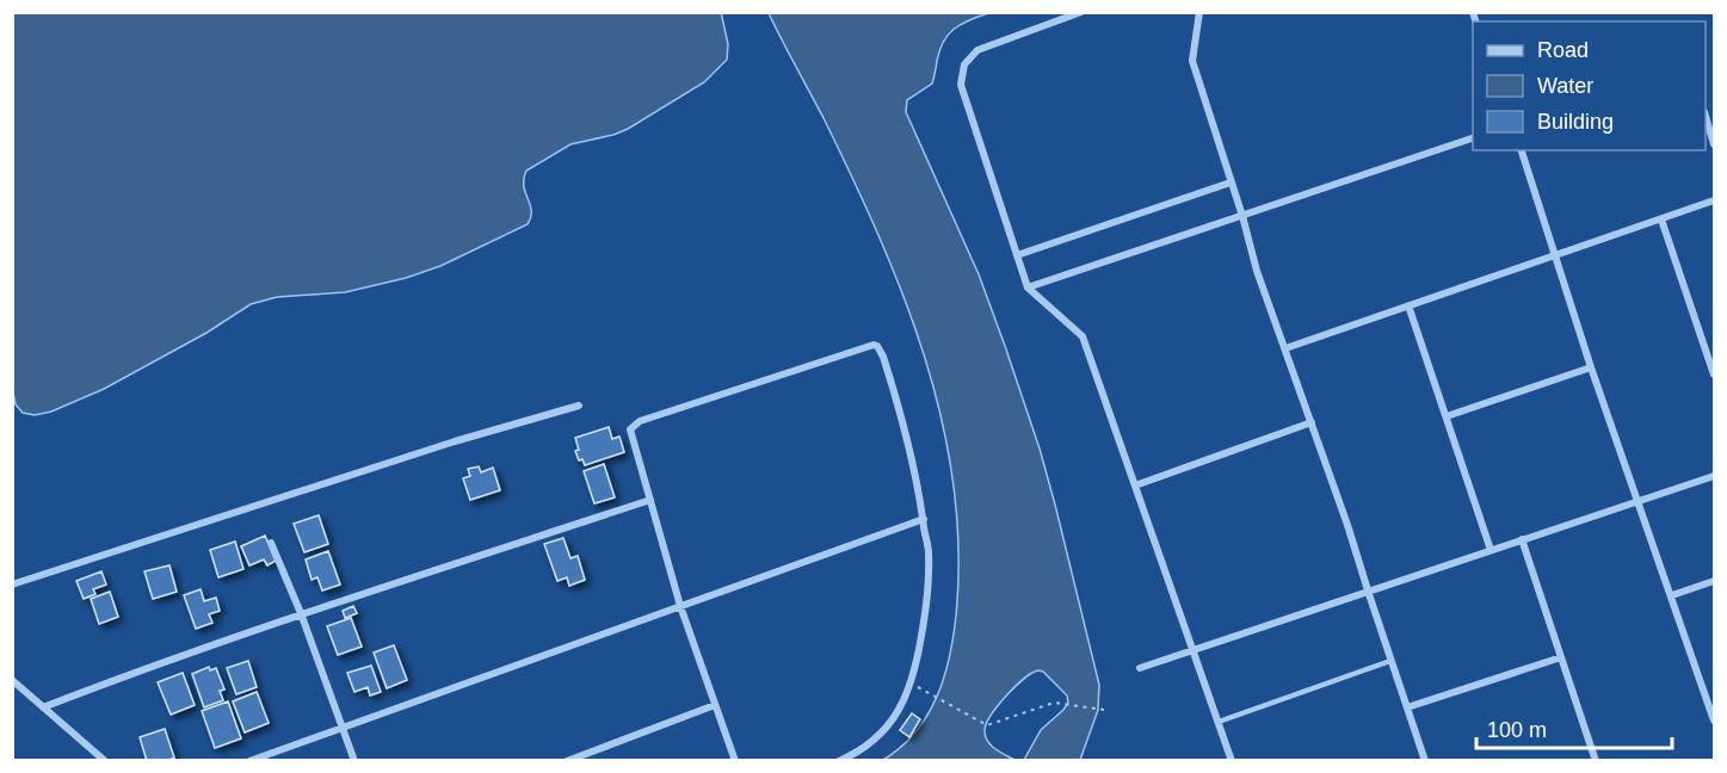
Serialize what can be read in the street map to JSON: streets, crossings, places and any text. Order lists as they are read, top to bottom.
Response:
{
  "legend": ["Road", "Water", "Building"],
  "scale_bar": "100 m"
}
